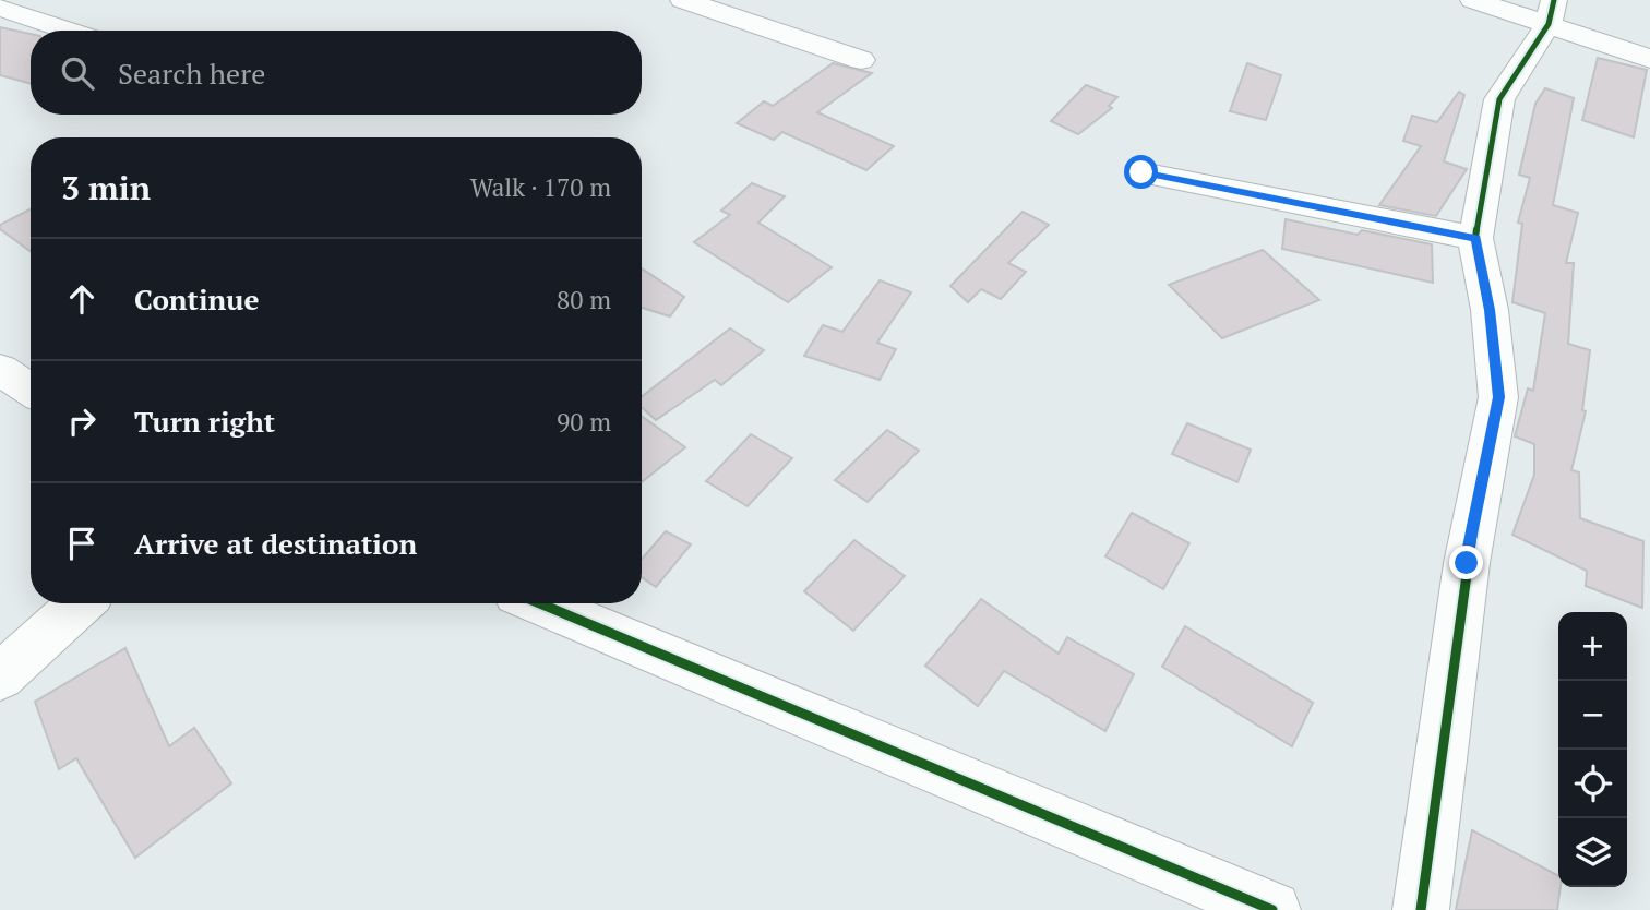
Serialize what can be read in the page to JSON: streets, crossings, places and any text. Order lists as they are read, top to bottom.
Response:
{
  "page": {
    "search": "Search here",
    "heading": ["3 min", "Walk · 170 m"],
    "list": [
      ["Continue", "80 m"],
      ["Turn right", "90 m"],
      "Arrive at destination"
    ],
    "map_buttons": ["+", "−"]
  }
}
